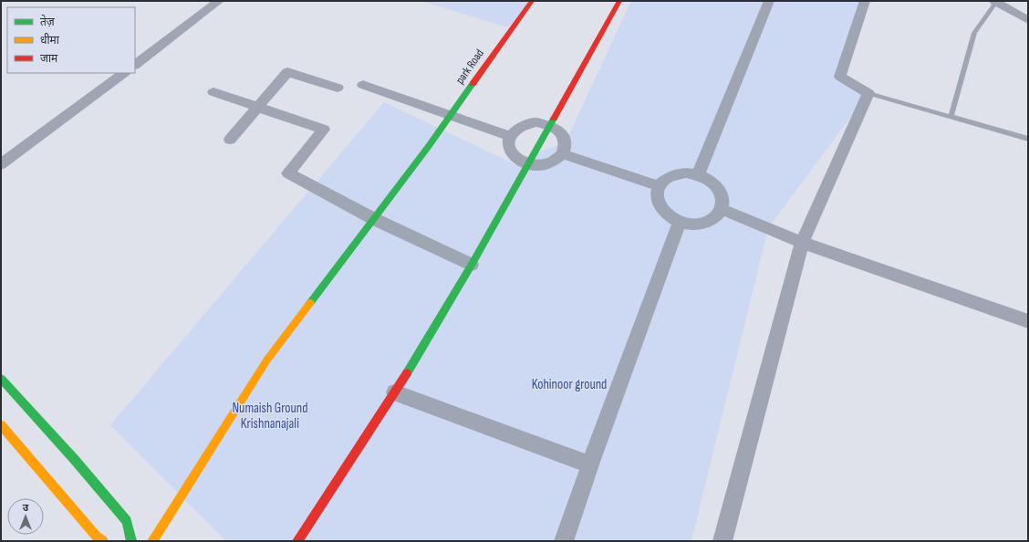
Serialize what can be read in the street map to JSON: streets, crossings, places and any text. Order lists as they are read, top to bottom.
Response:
{
  "streets": {
    "street": ["park Road"]
  },
  "parks": ["Kohinoor ground", "Numaish Ground Krishnanajali"],
  "legend": ["तेज़", "धीमा", "जाम"],
  "north": "top"
}
